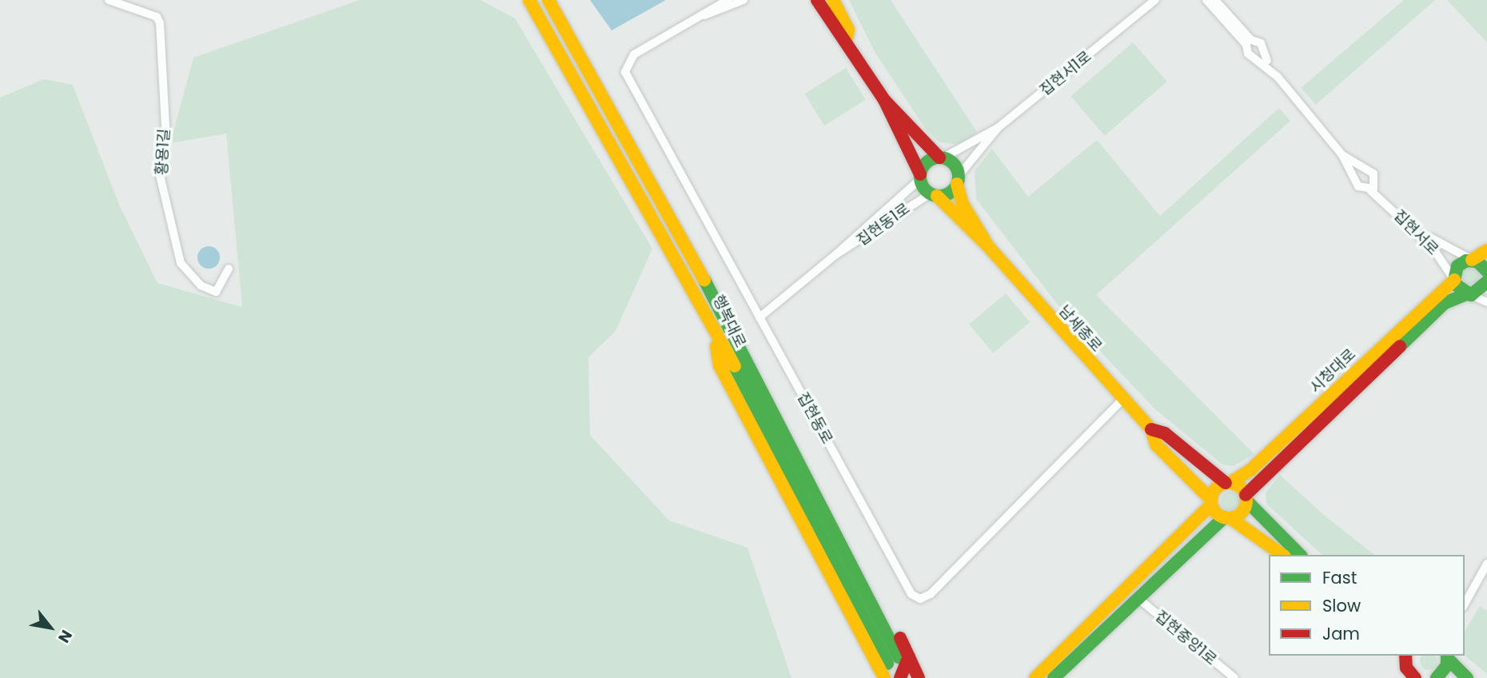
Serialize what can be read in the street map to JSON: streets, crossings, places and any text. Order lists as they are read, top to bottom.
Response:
{
  "streets": {
    "main road": ["행복대로", "남세종로", "시청대로"],
    "street": [
      "집현서1로",
      "황용1길",
      "집현동1로",
      "집현서로",
      "집현동로",
      "집현중앙1로"
    ]
  },
  "crossings": [
    ["집현서1로", "집현동1로"],
    ["집현서1로", "남세종로"],
    ["집현동1로", "남세종로"],
    ["집현동1로", "집현동로"],
    ["집현서로", "시청대로"],
    ["남세종로", "시청대로"],
    ["남세종로", "집현동로"]
  ],
  "legend": ["Fast", "Slow", "Jam"],
  "north": "bottom right"
}
